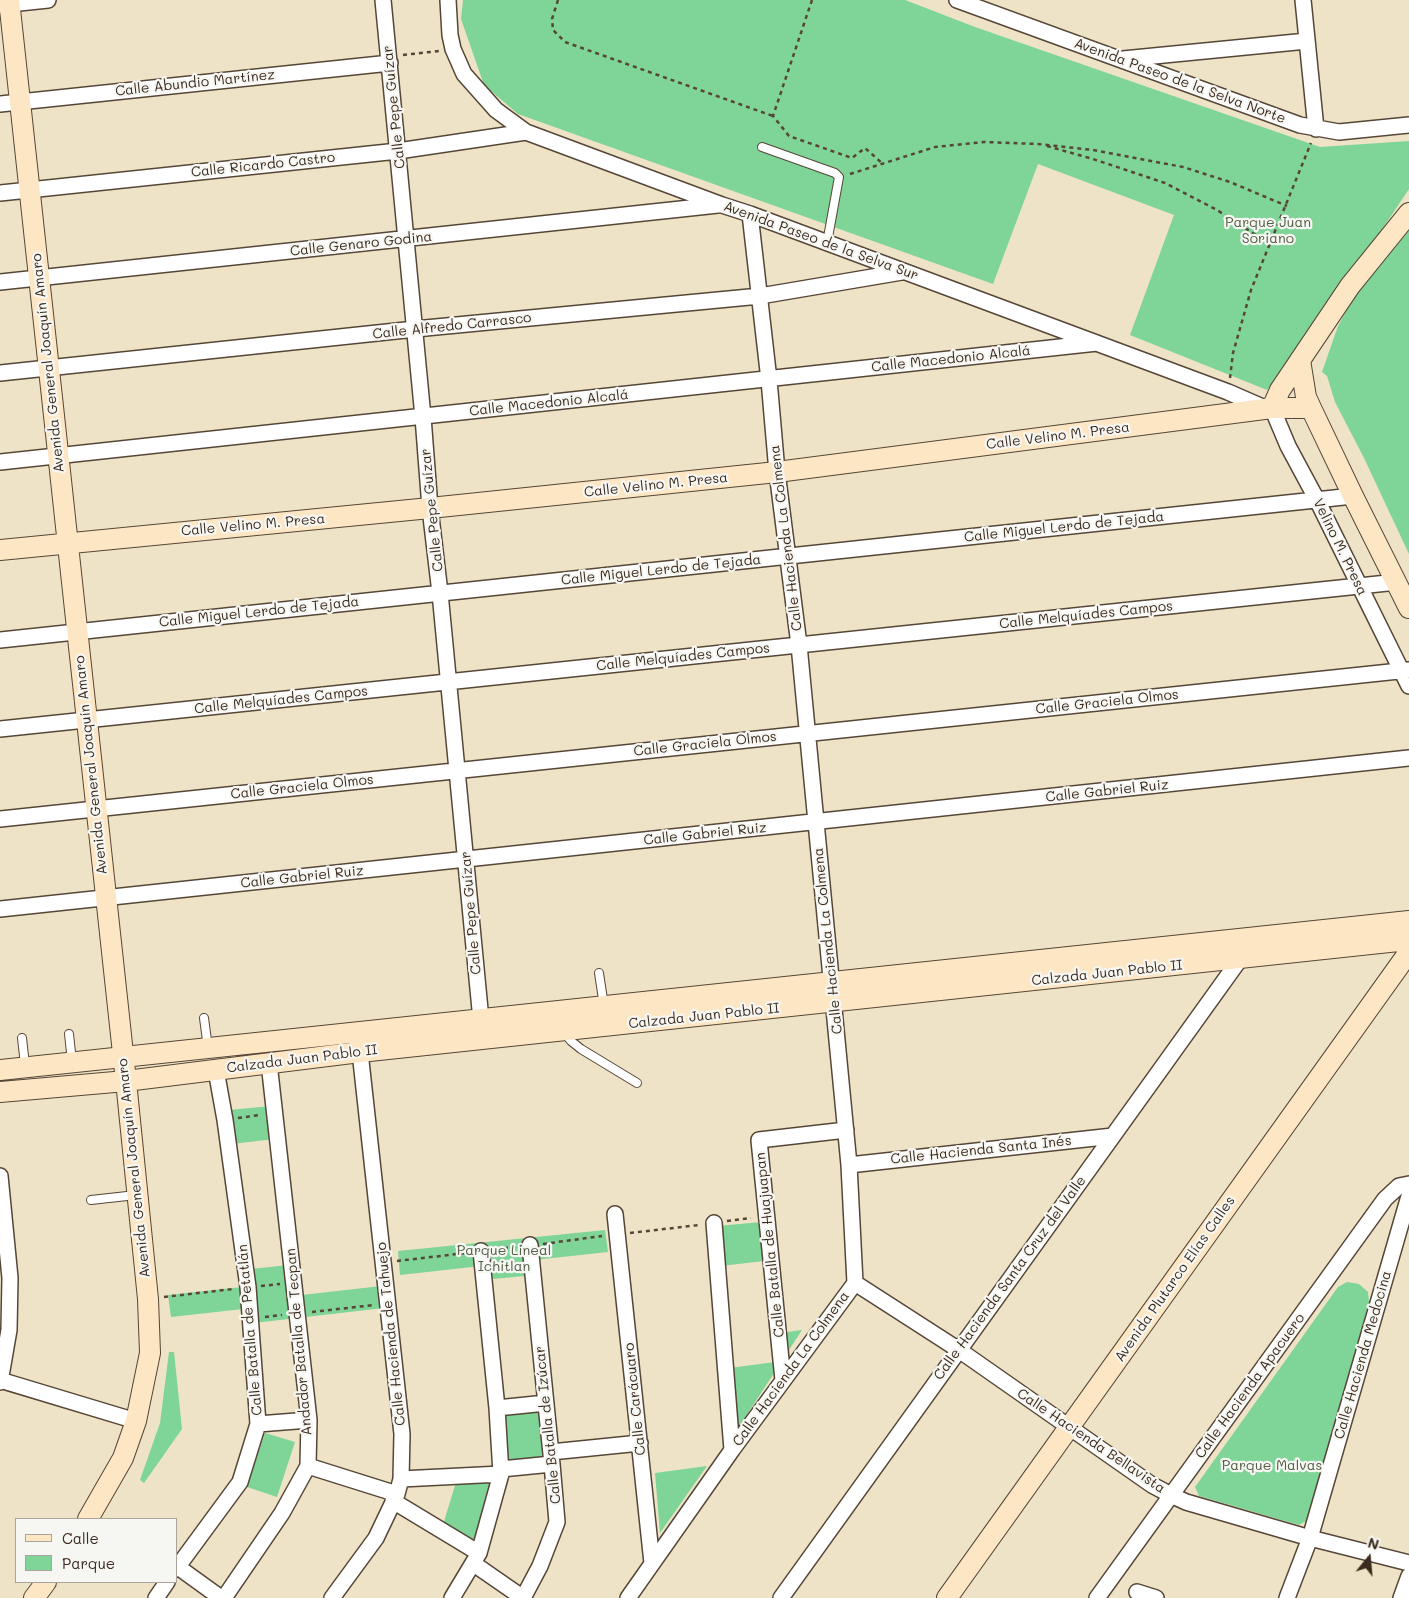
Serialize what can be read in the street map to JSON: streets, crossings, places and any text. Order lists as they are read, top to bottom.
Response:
{
  "streets": {
    "street": [
      "Avenida Paseo de la Selva Norte",
      "Calle Abundio Martínez",
      "Calle Pepe Guízar",
      "Calle Ricardo Castro",
      "Avenida Paseo de la Selva Sur",
      "Calle Genaro Godina",
      "Calle Alfredo Carrasco",
      "Calle Macedonio Alcalá",
      "Avenida General Joaquín Amaro",
      "Calle Velino M. Presa",
      "Calle Miguel Lerdo de Tejada",
      "Calle Hacienda La Colmena",
      "Velino M. Presa",
      "Calle Melquíades Campos",
      "Calle Graciela Olmos",
      "Calle Gabriel Ruiz",
      "Calzada Juan Pablo II",
      "Calle Hacienda Santa Inés",
      "Calle Batalla de Huajuapan",
      "Calle Hacienda Santa Cruz del Valle",
      "Avenida Plutarco Elías Calles",
      "Calle Batalla de Petatlán",
      "Calle Hacienda de Tahuejo",
      "Andador Batalla de Tecpan",
      "Calle Hacienda Medocina",
      "Calle Hacienda Apacuero",
      "Calle Carácuaro",
      "Calle Batalla de Izúcar",
      "Calle Hacienda Bellavista"
    ]
  },
  "crossings": [
    ["Calle Abundio Martínez", "Calle Pepe Guízar"],
    ["Calle Abundio Martínez", "Avenida General Joaquín Amaro"],
    ["Calle Pepe Guízar", "Calle Ricardo Castro"],
    ["Calle Pepe Guízar", "Calle Genaro Godina"],
    ["Calle Pepe Guízar", "Calle Alfredo Carrasco"],
    ["Calle Pepe Guízar", "Calle Macedonio Alcalá"],
    ["Calle Pepe Guízar", "Calle Velino M. Presa"],
    ["Calle Pepe Guízar", "Calle Miguel Lerdo de Tejada"],
    ["Calle Pepe Guízar", "Calle Melquíades Campos"],
    ["Calle Pepe Guízar", "Calle Graciela Olmos"],
    ["Calle Pepe Guízar", "Calle Gabriel Ruiz"],
    ["Calle Pepe Guízar", "Calzada Juan Pablo II"],
    ["Calle Ricardo Castro", "Avenida Paseo de la Selva Sur"],
    ["Calle Ricardo Castro", "Avenida General Joaquín Amaro"],
    ["Avenida Paseo de la Selva Sur", "Calle Genaro Godina"],
    ["Avenida Paseo de la Selva Sur", "Calle Alfredo Carrasco"],
    ["Avenida Paseo de la Selva Sur", "Calle Macedonio Alcalá"],
    ["Avenida Paseo de la Selva Sur", "Calle Velino M. Presa"],
    ["Avenida Paseo de la Selva Sur", "Calle Hacienda La Colmena"],
    ["Avenida Paseo de la Selva Sur", "Velino M. Presa"],
    ["Calle Genaro Godina", "Avenida General Joaquín Amaro"],
    ["Calle Alfredo Carrasco", "Avenida General Joaquín Amaro"],
    ["Calle Alfredo Carrasco", "Calle Hacienda La Colmena"],
    ["Calle Macedonio Alcalá", "Avenida General Joaquín Amaro"],
    ["Calle Macedonio Alcalá", "Calle Hacienda La Colmena"],
    ["Avenida General Joaquín Amaro", "Calle Velino M. Presa"],
    ["Avenida General Joaquín Amaro", "Calle Miguel Lerdo de Tejada"],
    ["Avenida General Joaquín Amaro", "Calle Melquíades Campos"],
    ["Avenida General Joaquín Amaro", "Calle Graciela Olmos"],
    ["Avenida General Joaquín Amaro", "Calle Gabriel Ruiz"],
    ["Avenida General Joaquín Amaro", "Calzada Juan Pablo II"],
    ["Calle Velino M. Presa", "Calle Hacienda La Colmena"],
    ["Calle Velino M. Presa", "Velino M. Presa"],
    ["Calle Miguel Lerdo de Tejada", "Calle Hacienda La Colmena"],
    ["Calle Miguel Lerdo de Tejada", "Velino M. Presa"],
    ["Calle Hacienda La Colmena", "Calle Melquíades Campos"],
    ["Calle Hacienda La Colmena", "Calle Graciela Olmos"],
    ["Calle Hacienda La Colmena", "Calle Gabriel Ruiz"],
    ["Calle Hacienda La Colmena", "Calzada Juan Pablo II"],
    ["Calle Hacienda La Colmena", "Calle Hacienda Santa Inés"],
    ["Calle Hacienda La Colmena", "Calle Batalla de Huajuapan"],
    ["Calle Hacienda La Colmena", "Calle Carácuaro"],
    ["Calle Hacienda La Colmena", "Calle Hacienda Bellavista"],
    ["Velino M. Presa", "Calle Melquíades Campos"],
    ["Velino M. Presa", "Calle Graciela Olmos"],
    ["Calzada Juan Pablo II", "Calle Hacienda Santa Cruz del Valle"],
    ["Calzada Juan Pablo II", "Avenida Plutarco Elías Calles"],
    ["Calzada Juan Pablo II", "Calle Batalla de Petatlán"],
    ["Calzada Juan Pablo II", "Calle Hacienda de Tahuejo"],
    ["Calzada Juan Pablo II", "Andador Batalla de Tecpan"],
    ["Calle Hacienda Santa Inés", "Calle Hacienda Santa Cruz del Valle"],
    ["Calle Hacienda Santa Cruz del Valle", "Calle Hacienda Bellavista"],
    ["Avenida Plutarco Elías Calles", "Calle Hacienda Bellavista"],
    ["Calle Hacienda Medocina", "Calle Hacienda Bellavista"],
    ["Calle Hacienda Apacuero", "Calle Hacienda Bellavista"]
  ],
  "parks": ["Parque Juan Soriano", "Parque Lineal Ichitlan", "Parque Malvas"],
  "legend": ["Calle", "Parque"],
  "north": "top"
}
